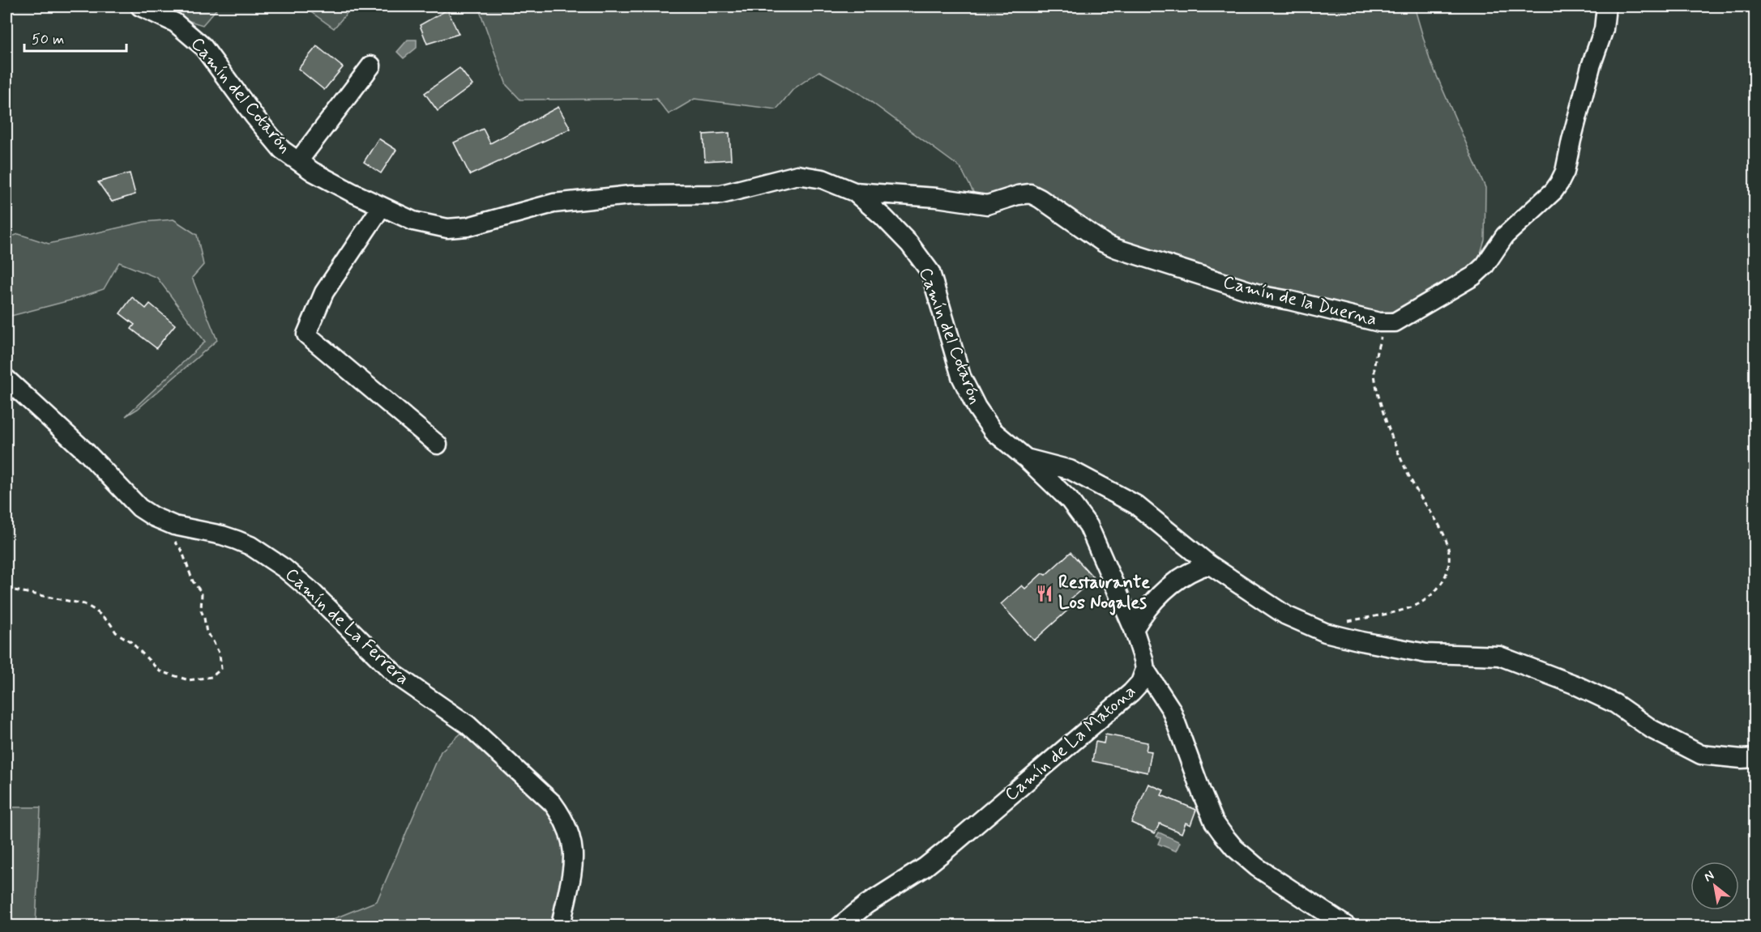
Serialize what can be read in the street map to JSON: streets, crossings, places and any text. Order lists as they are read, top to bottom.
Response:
{
  "streets": {
    "street": [
      "Camín del Cotarón",
      "Camín de la Duerna",
      "Camín de La Ferrera",
      "Camín de La Matona"
    ]
  },
  "crossings": [
    ["Camín del Cotarón", "Camín de la Duerna"],
    ["Camín del Cotarón", "Camín de La Matona"]
  ],
  "places": {
    "restaurant": ["Restaurante Los Nogales"]
  },
  "scale_bar": "50 m",
  "north": "top left"
}
